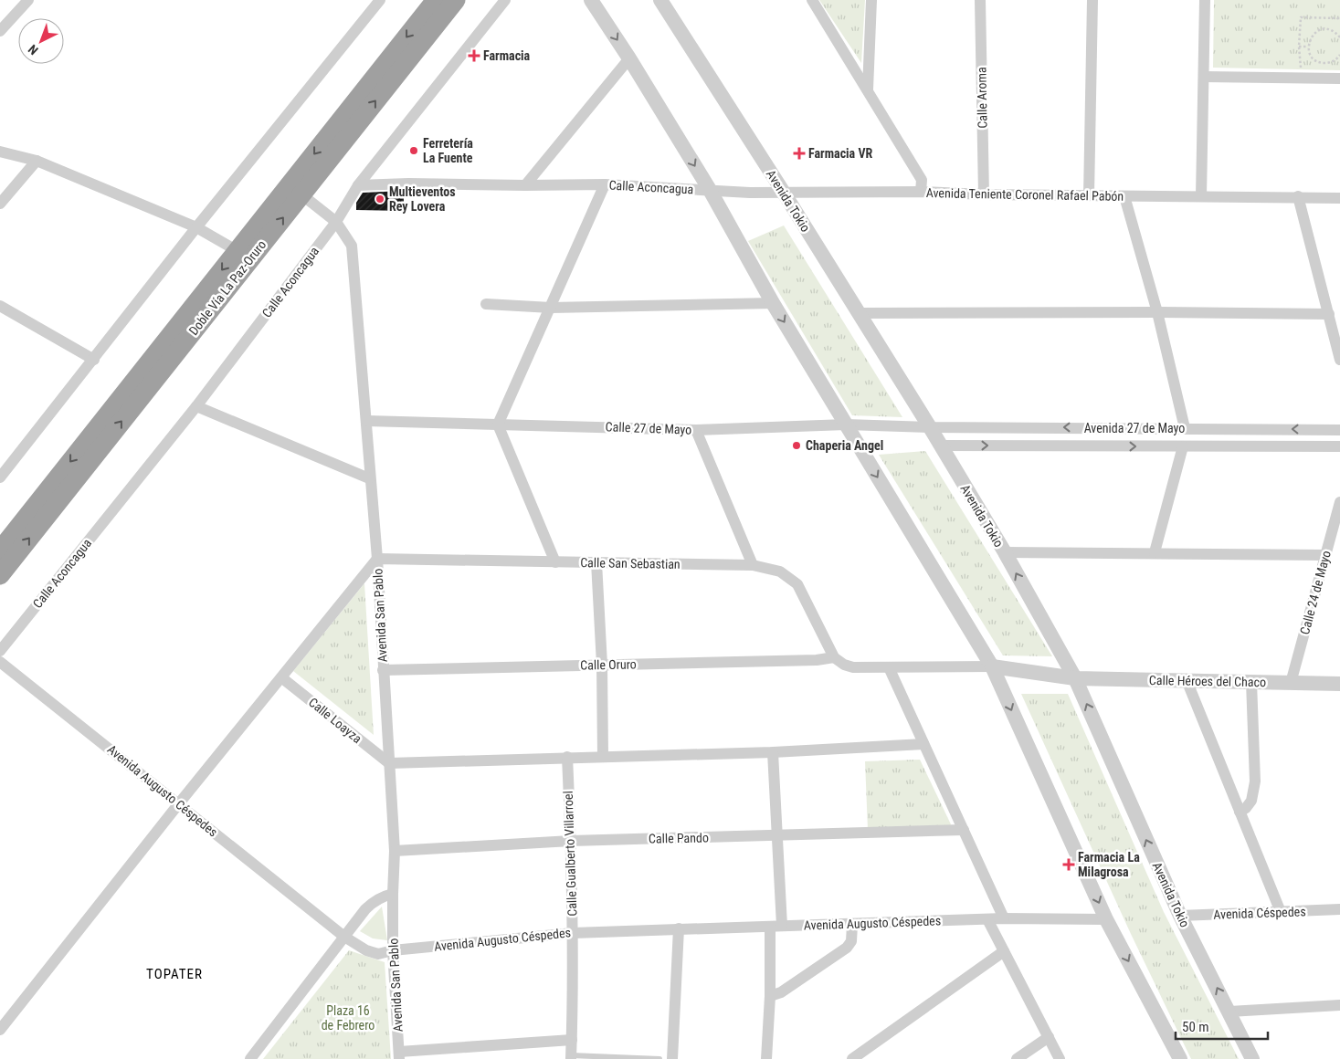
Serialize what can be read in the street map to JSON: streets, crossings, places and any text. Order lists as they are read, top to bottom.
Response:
{
  "streets": {
    "highway": ["Doble Vía La Paz-Oruro"],
    "street": [
      "Calle Aroma",
      "Calle Aconcagua",
      "Avenida Teniente Coronel Rafael Pabón",
      "Avenida Tokio",
      "Calle 27 de Mayo",
      "Avenida 27 de Mayo",
      "Calle San Sebastian",
      "Calle 24 de Mayo",
      "Avenida San Pablo",
      "Calle Oruro",
      "Calle Héroes del Chaco",
      "Calle Loayza",
      "Avenida Augusto Céspedes",
      "Calle Pando",
      "Calle Gualberto Villarroel",
      "Avenida Céspedes"
    ]
  },
  "crossings": [
    ["Calle Aroma", "Avenida Teniente Coronel Rafael Pabón"],
    ["Calle Aconcagua", "Avenida Teniente Coronel Rafael Pabón"],
    ["Calle Aconcagua", "Avenida San Pablo"],
    ["Avenida Teniente Coronel Rafael Pabón", "Avenida Tokio"],
    ["Avenida Tokio", "Calle 27 de Mayo"],
    ["Avenida Tokio", "Avenida 27 de Mayo"],
    ["Avenida Tokio", "Calle Héroes del Chaco"],
    ["Avenida Tokio", "Avenida Céspedes"],
    ["Doble Vía La Paz-Oruro", "Avenida San Pablo"],
    ["Calle 27 de Mayo", "Avenida 27 de Mayo"],
    ["Calle 27 de Mayo", "Avenida San Pablo"],
    ["Calle San Sebastian", "Avenida San Pablo"],
    ["Calle San Sebastian", "Calle Oruro"],
    ["Calle 24 de Mayo", "Calle Héroes del Chaco"],
    ["Avenida San Pablo", "Calle Oruro"],
    ["Avenida San Pablo", "Calle Loayza"],
    ["Avenida San Pablo", "Avenida Augusto Céspedes"],
    ["Avenida San Pablo", "Calle Pando"],
    ["Avenida Augusto Céspedes", "Calle Gualberto Villarroel"],
    ["Calle Pando", "Calle Gualberto Villarroel"]
  ],
  "districts": ["TOPATER"],
  "parks": ["Plaza 16 de Febrero"],
  "places": {
    "health": ["Farmacia", "Farmacia VR", "Farmacia La Milagrosa"],
    "other": ["Ferretería La Fuente", "Multieventos Rey Lovera", "Chaperia Angel"]
  },
  "scale_bar": "50 m",
  "north": "bottom left"
}
